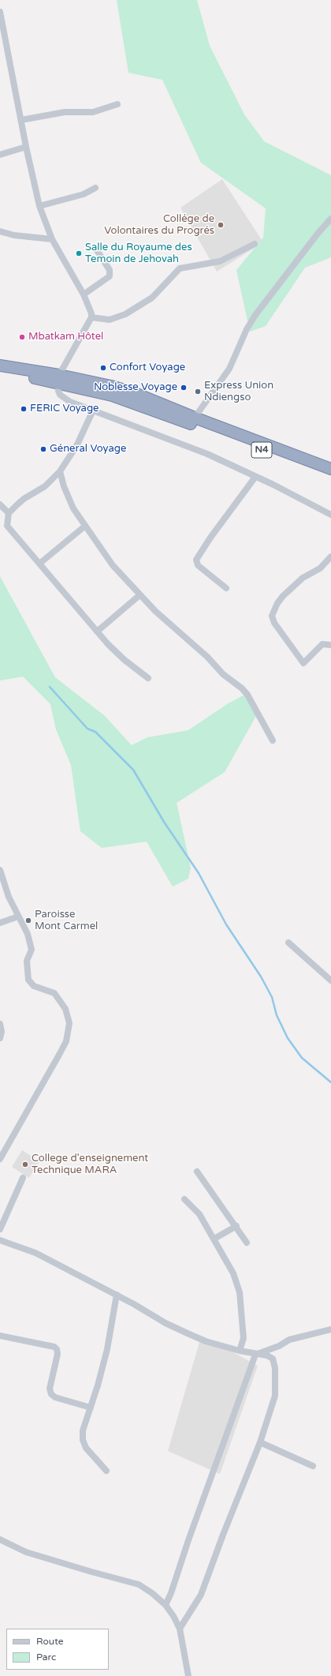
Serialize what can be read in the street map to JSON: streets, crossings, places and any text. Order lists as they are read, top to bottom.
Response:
{
  "streets": {
    "highway": ["N4"]
  },
  "places": [
    "Collége de Volontaires du Progrés",
    "Salle du Royaume des Temoin de Jehovah",
    "Mbatkam Hôtel",
    "Confort Voyage",
    "Noblesse Voyage",
    "Express Union Ndiengso",
    "FERIC Voyage",
    "Géneral Voyage",
    "Paroisse Mont Carmel",
    "College d'enseignement Technique MARA"
  ],
  "legend": ["Route", "Parc"]
}
